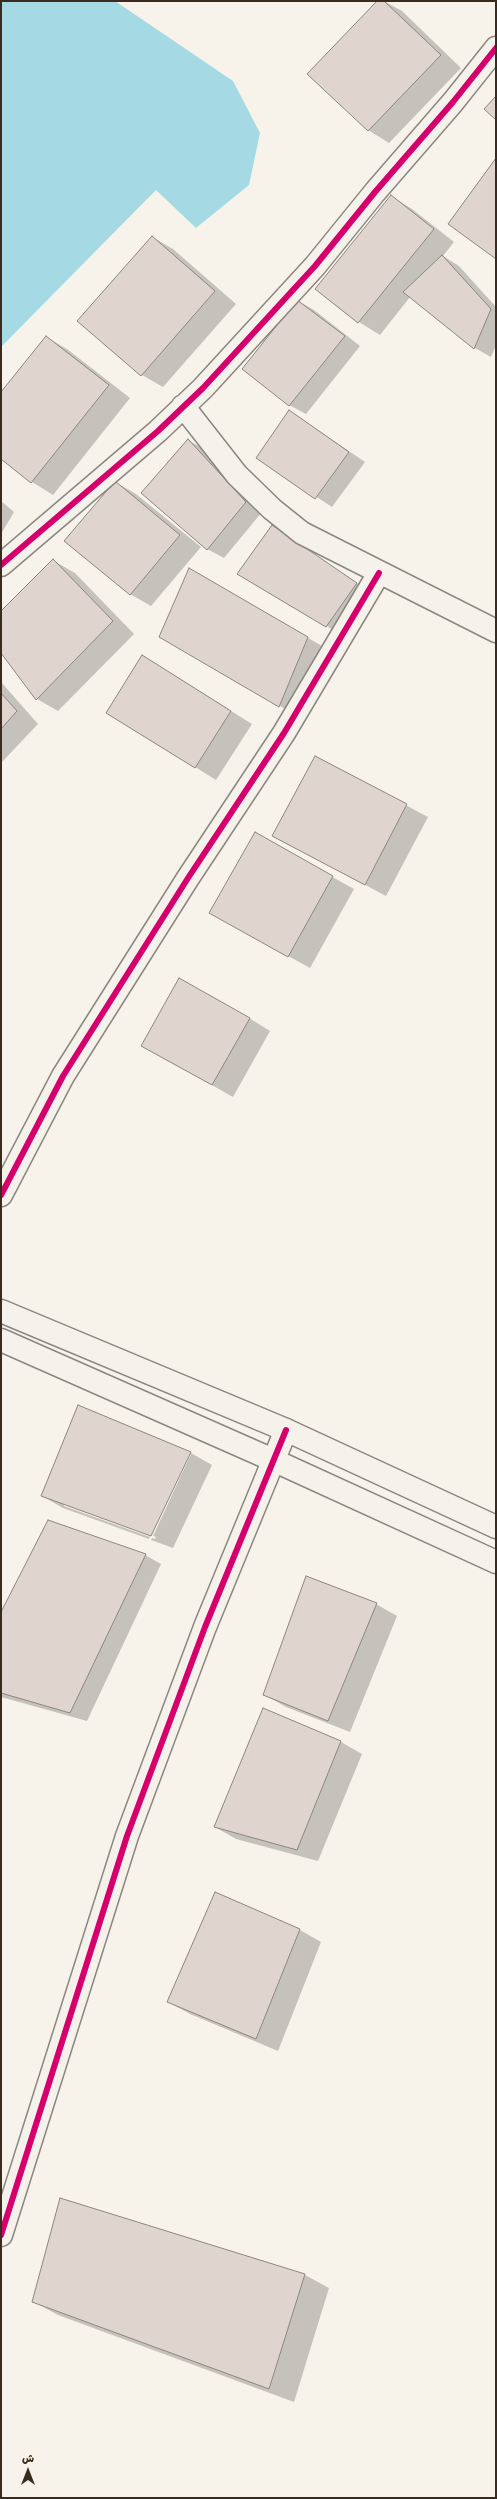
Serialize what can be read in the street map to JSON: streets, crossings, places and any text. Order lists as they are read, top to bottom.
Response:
{
  "north": "top"
}
